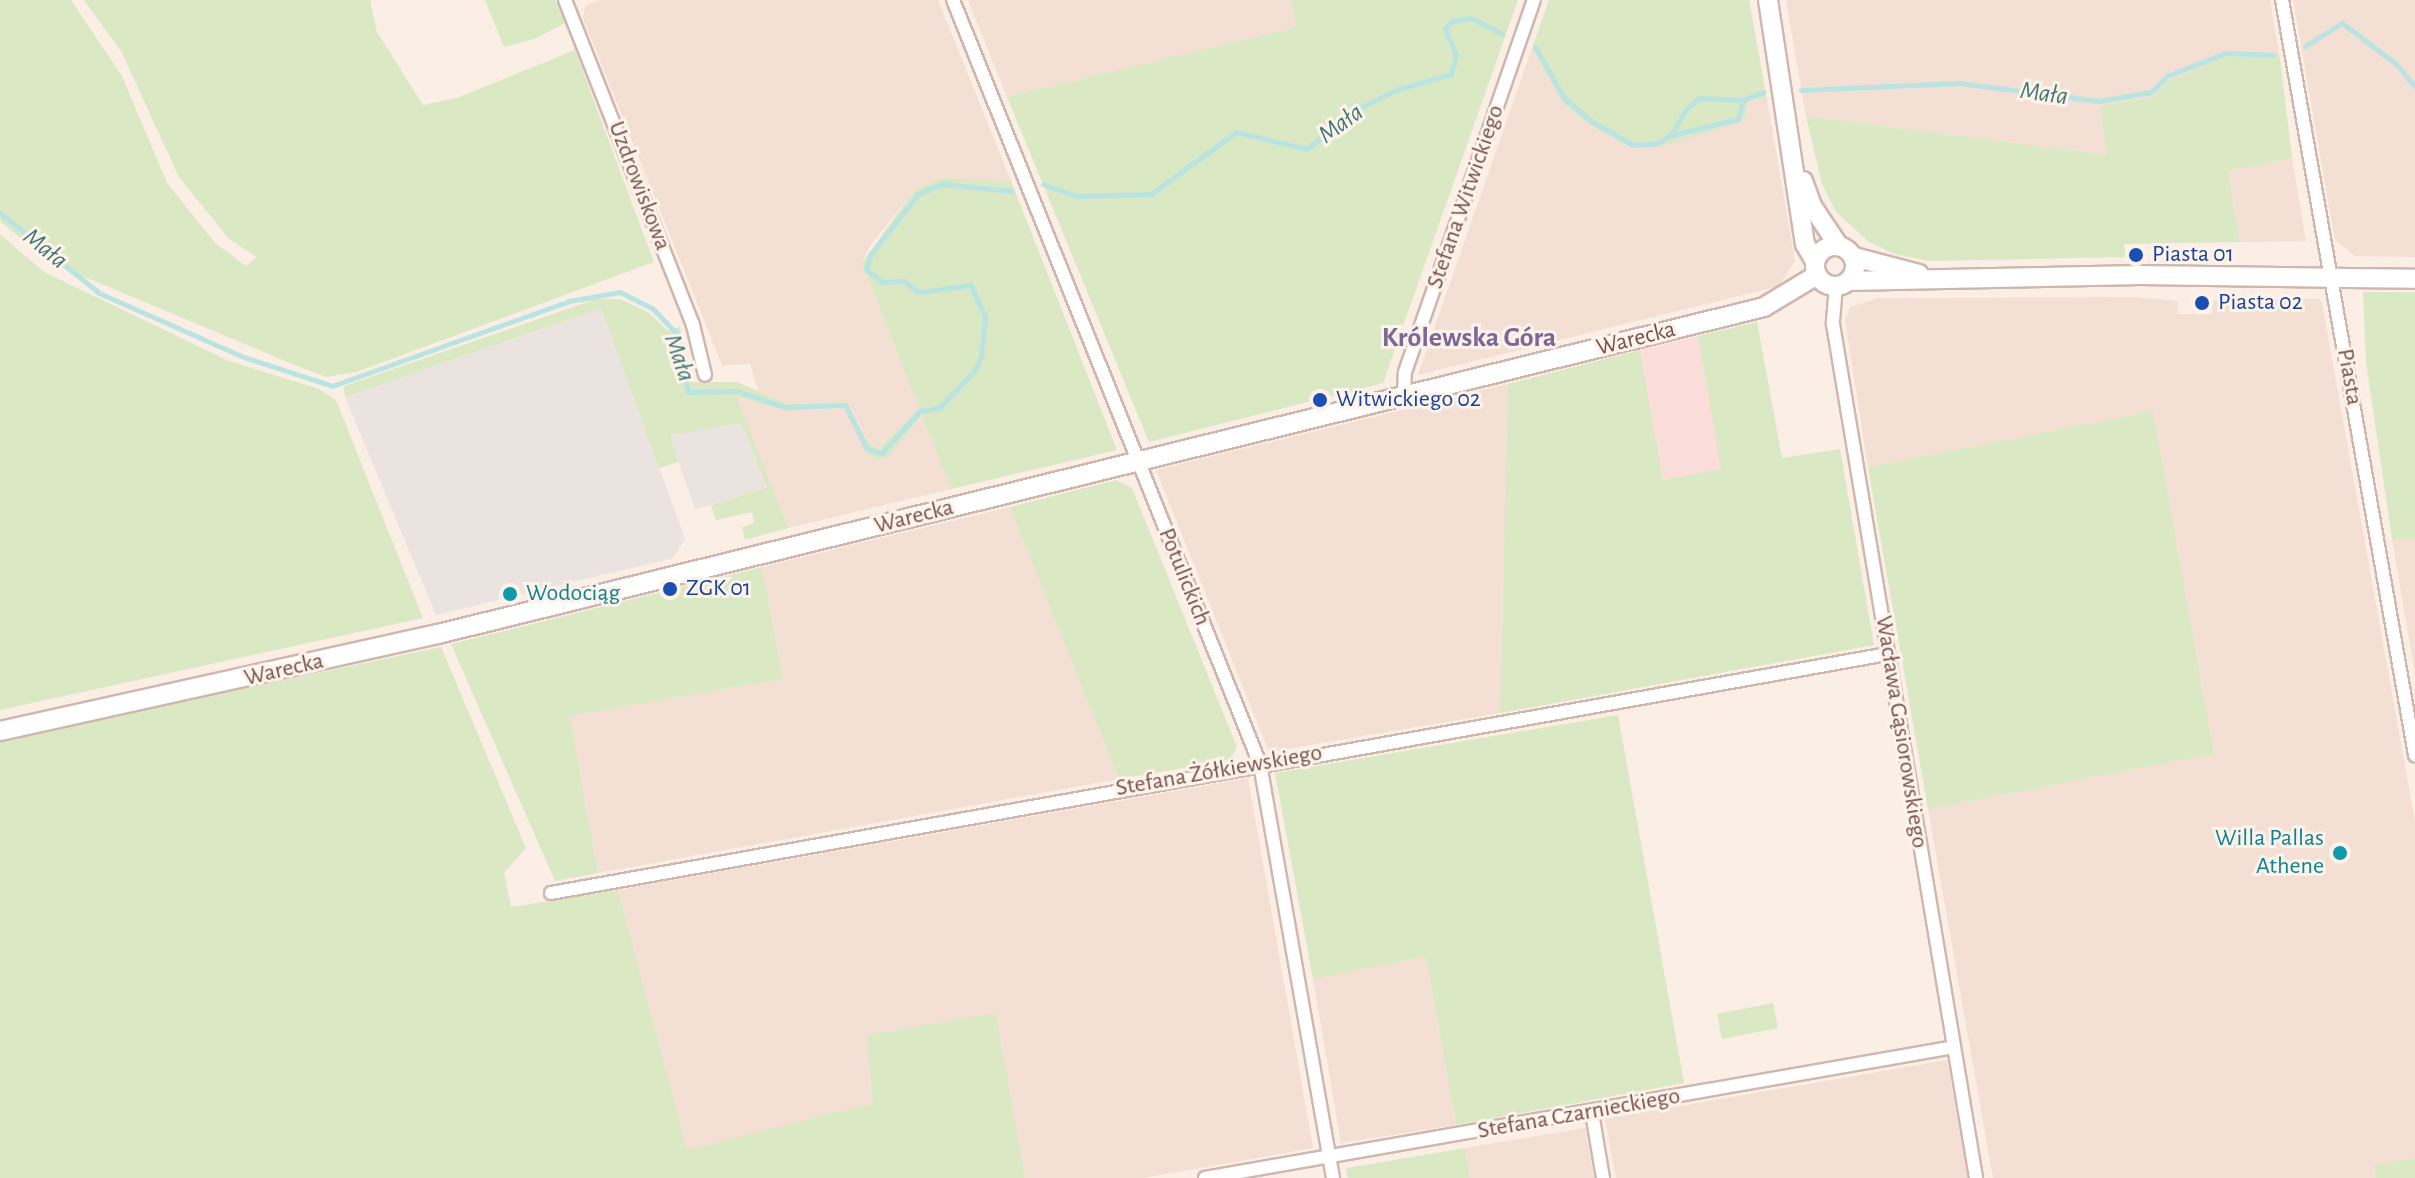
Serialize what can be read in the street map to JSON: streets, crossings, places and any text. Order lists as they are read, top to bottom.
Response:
{
  "streets": {
    "street": [
      "Uzdrowiskowa",
      "Stefana Witwickiego",
      "Warecka",
      "Piasta",
      "Potulickich",
      "Wacława Gąsiorowskiego",
      "Stefana Żółkiewskiego",
      "Stefana Czarnieckiego"
    ]
  },
  "crossings": [
    ["Stefana Witwickiego", "Warecka"],
    ["Warecka", "Potulickich"],
    ["Warecka", "Wacława Gąsiorowskiego"],
    ["Potulickich", "Stefana Żółkiewskiego"],
    ["Potulickich", "Stefana Czarnieckiego"],
    ["Wacława Gąsiorowskiego", "Stefana Żółkiewskiego"],
    ["Wacława Gąsiorowskiego", "Stefana Czarnieckiego"]
  ],
  "districts": ["Królewska Góra"],
  "water": ["Mała"],
  "places": [
    "Piasta 01",
    "Piasta 02",
    "Witwickiego 02",
    "ZGK 01",
    "Wodociąg",
    "Willa Pallas Athene"
  ]
}
